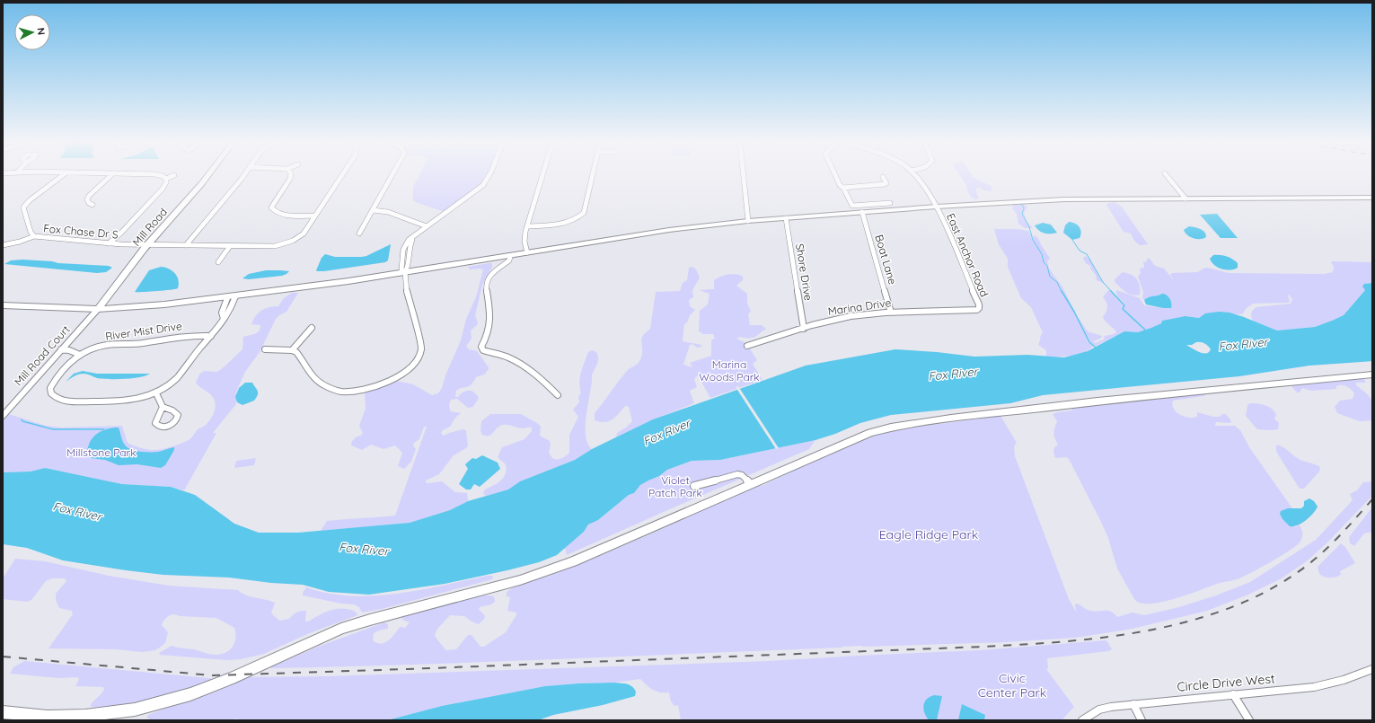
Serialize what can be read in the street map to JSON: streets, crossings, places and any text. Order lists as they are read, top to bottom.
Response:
{
  "streets": {
    "main road": ["Mill Road"],
    "street": [
      "Fox Chase Dr S",
      "East Anchor Road",
      "Boat Lane",
      "Shore Drive",
      "Marina Drive",
      "River Mist Drive",
      "Mill Road Court",
      "Circle Drive West"
    ]
  },
  "crossings": [
    ["Mill Road", "Fox Chase Dr S"],
    ["Mill Road", "Mill Road Court"],
    ["East Anchor Road", "Marina Drive"],
    ["Boat Lane", "Marina Drive"],
    ["Shore Drive", "Marina Drive"]
  ],
  "water": ["Fox River"],
  "parks": [
    "Marina Woods Park",
    "Millstone Park",
    "Violet Patch Park",
    "Eagle Ridge Park",
    "Civic Center Park"
  ],
  "north": "right"
}
